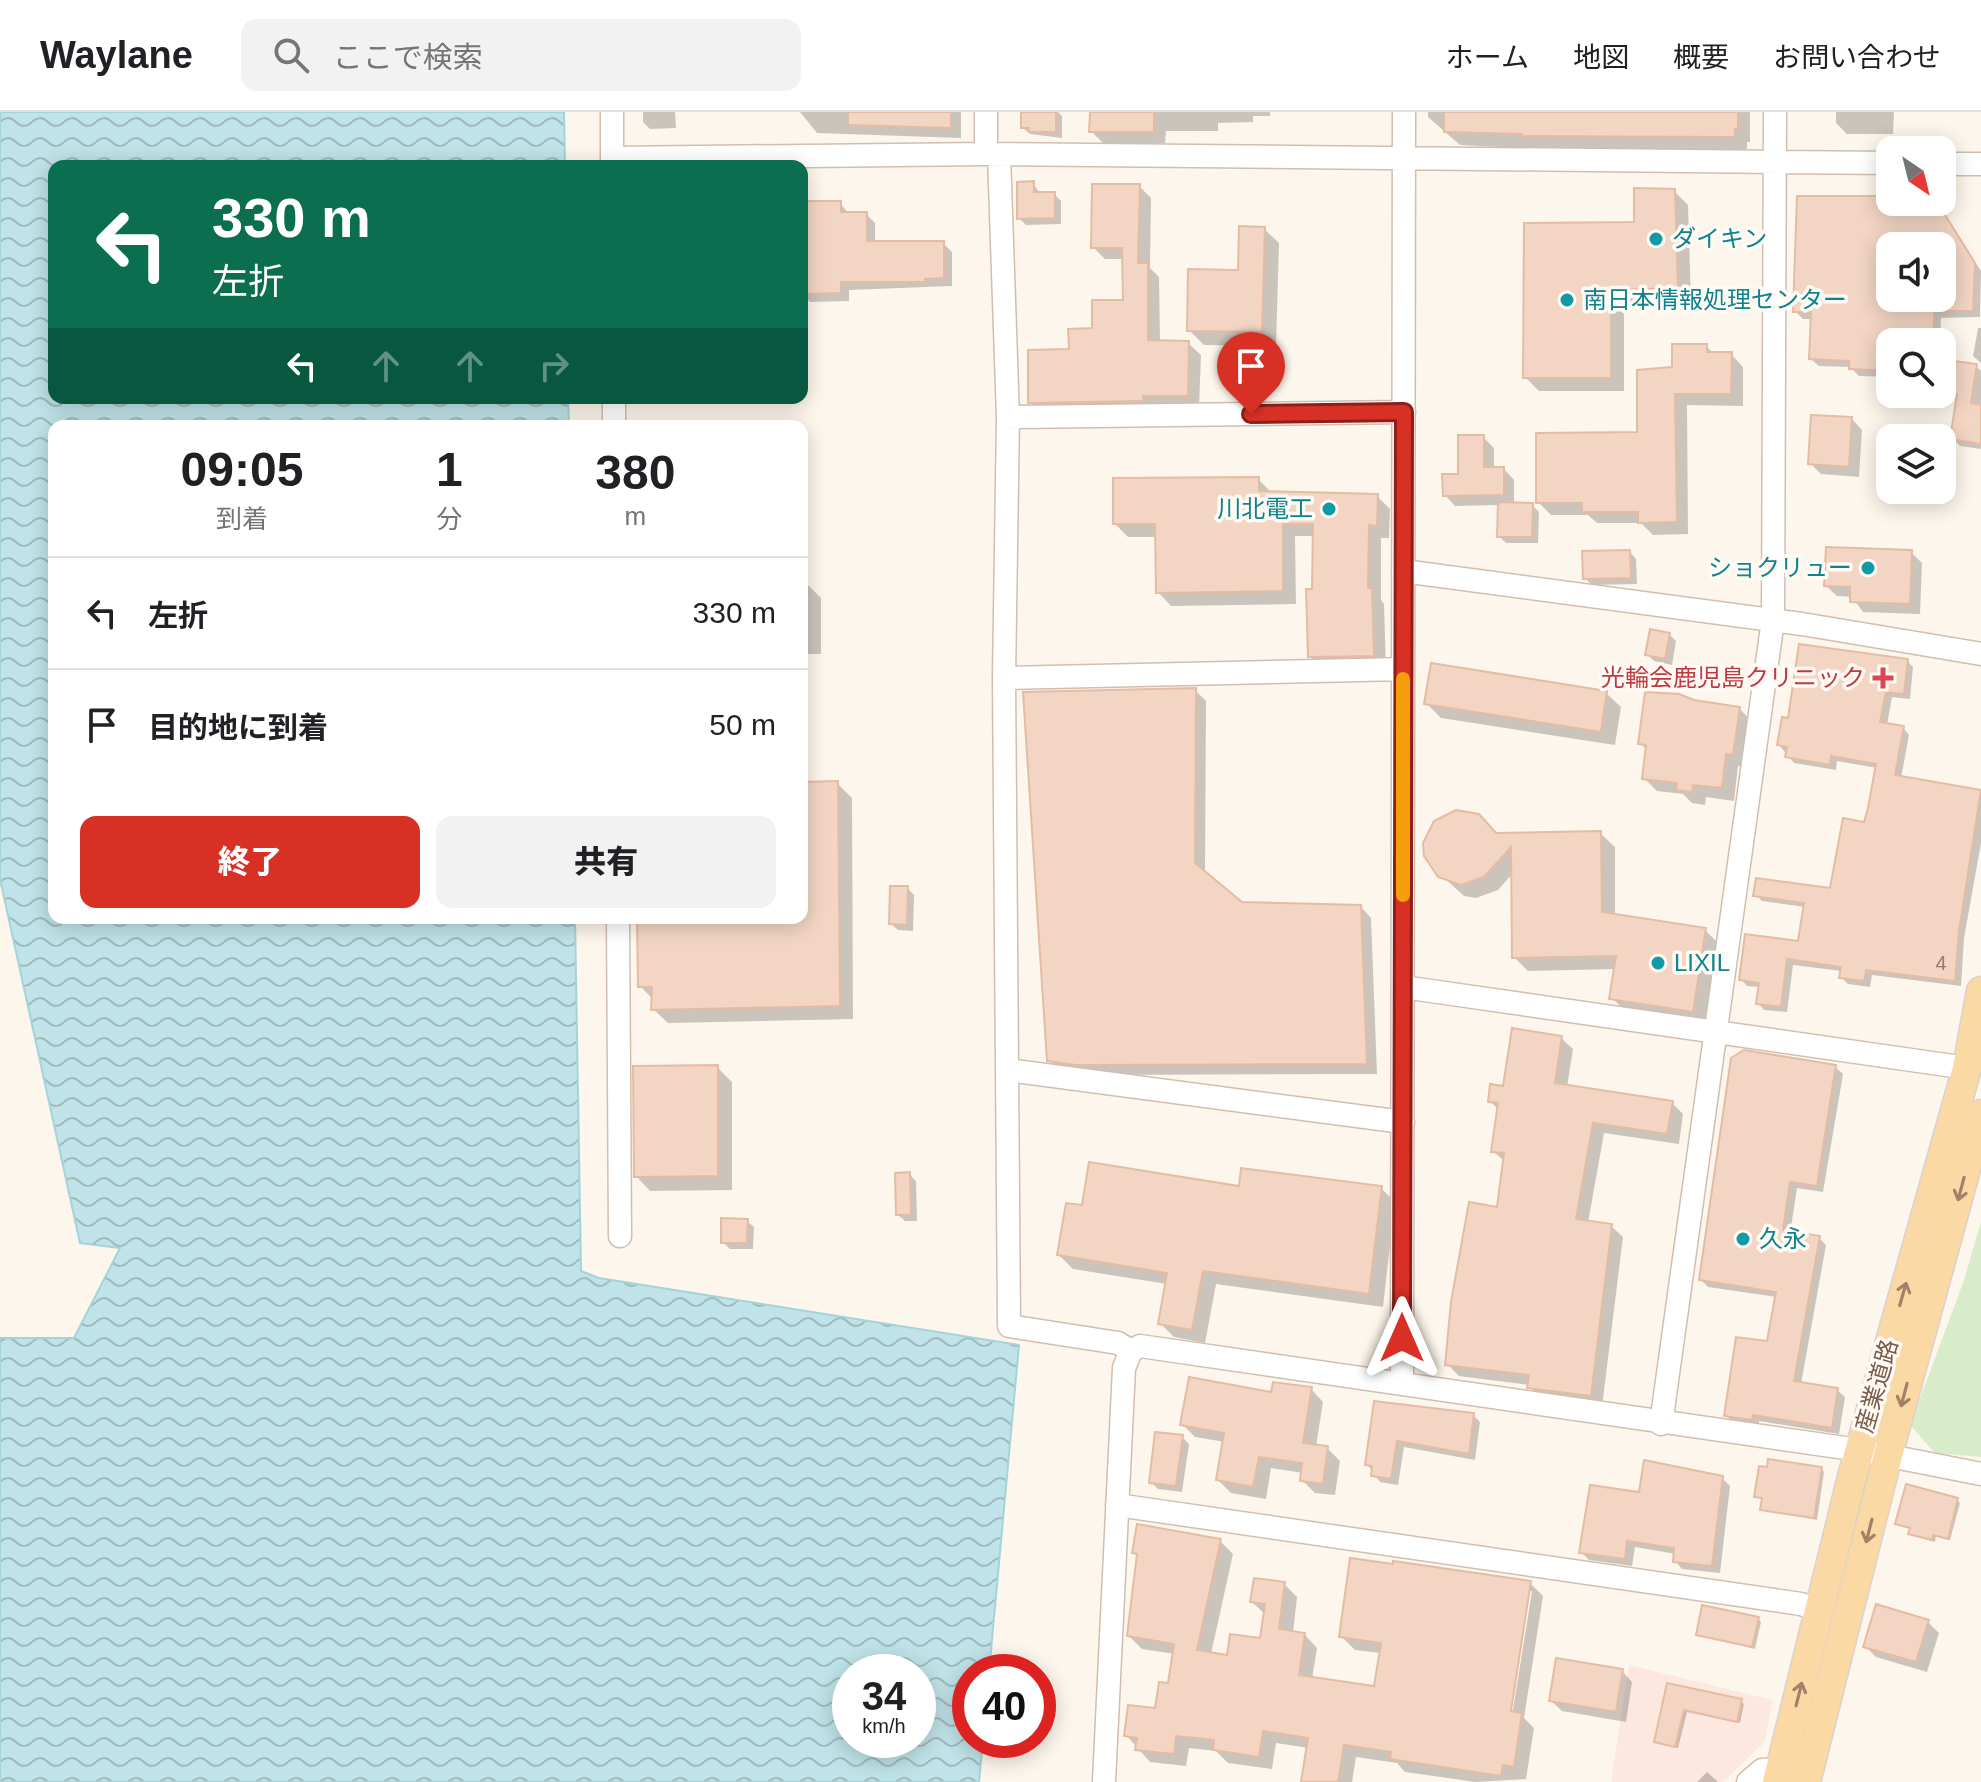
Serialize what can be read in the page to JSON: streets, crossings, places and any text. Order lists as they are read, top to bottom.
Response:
{
  "streets": {
    "main road": ["産業道路"]
  },
  "places": {
    "other": [
      "ダイキン",
      "南日本情報処理センター",
      "川北電工",
      "ショクリュー",
      "LIXIL",
      "久永"
    ],
    "health": ["光輪会鹿児島クリニック"]
  },
  "house_numbers": ["4"],
  "north": "bottom right",
  "page": {
    "header": "Waylane",
    "search": "ここで検索",
    "nav": [
      "ホーム",
      "地図",
      "概要",
      "お問い合わせ"
    ],
    "turn": ["330 m", "左折"],
    "eta": [
      "09:05",
      "到着",
      "1",
      "分",
      "380",
      "m"
    ],
    "list": [
      {
        "name": "左折",
        "value": "330 m"
      },
      {
        "name": "目的地に到着",
        "value": "50 m"
      }
    ],
    "buttons": ["終了", "共有"],
    "speed": "34 km/h",
    "limit": "40"
  }
}
